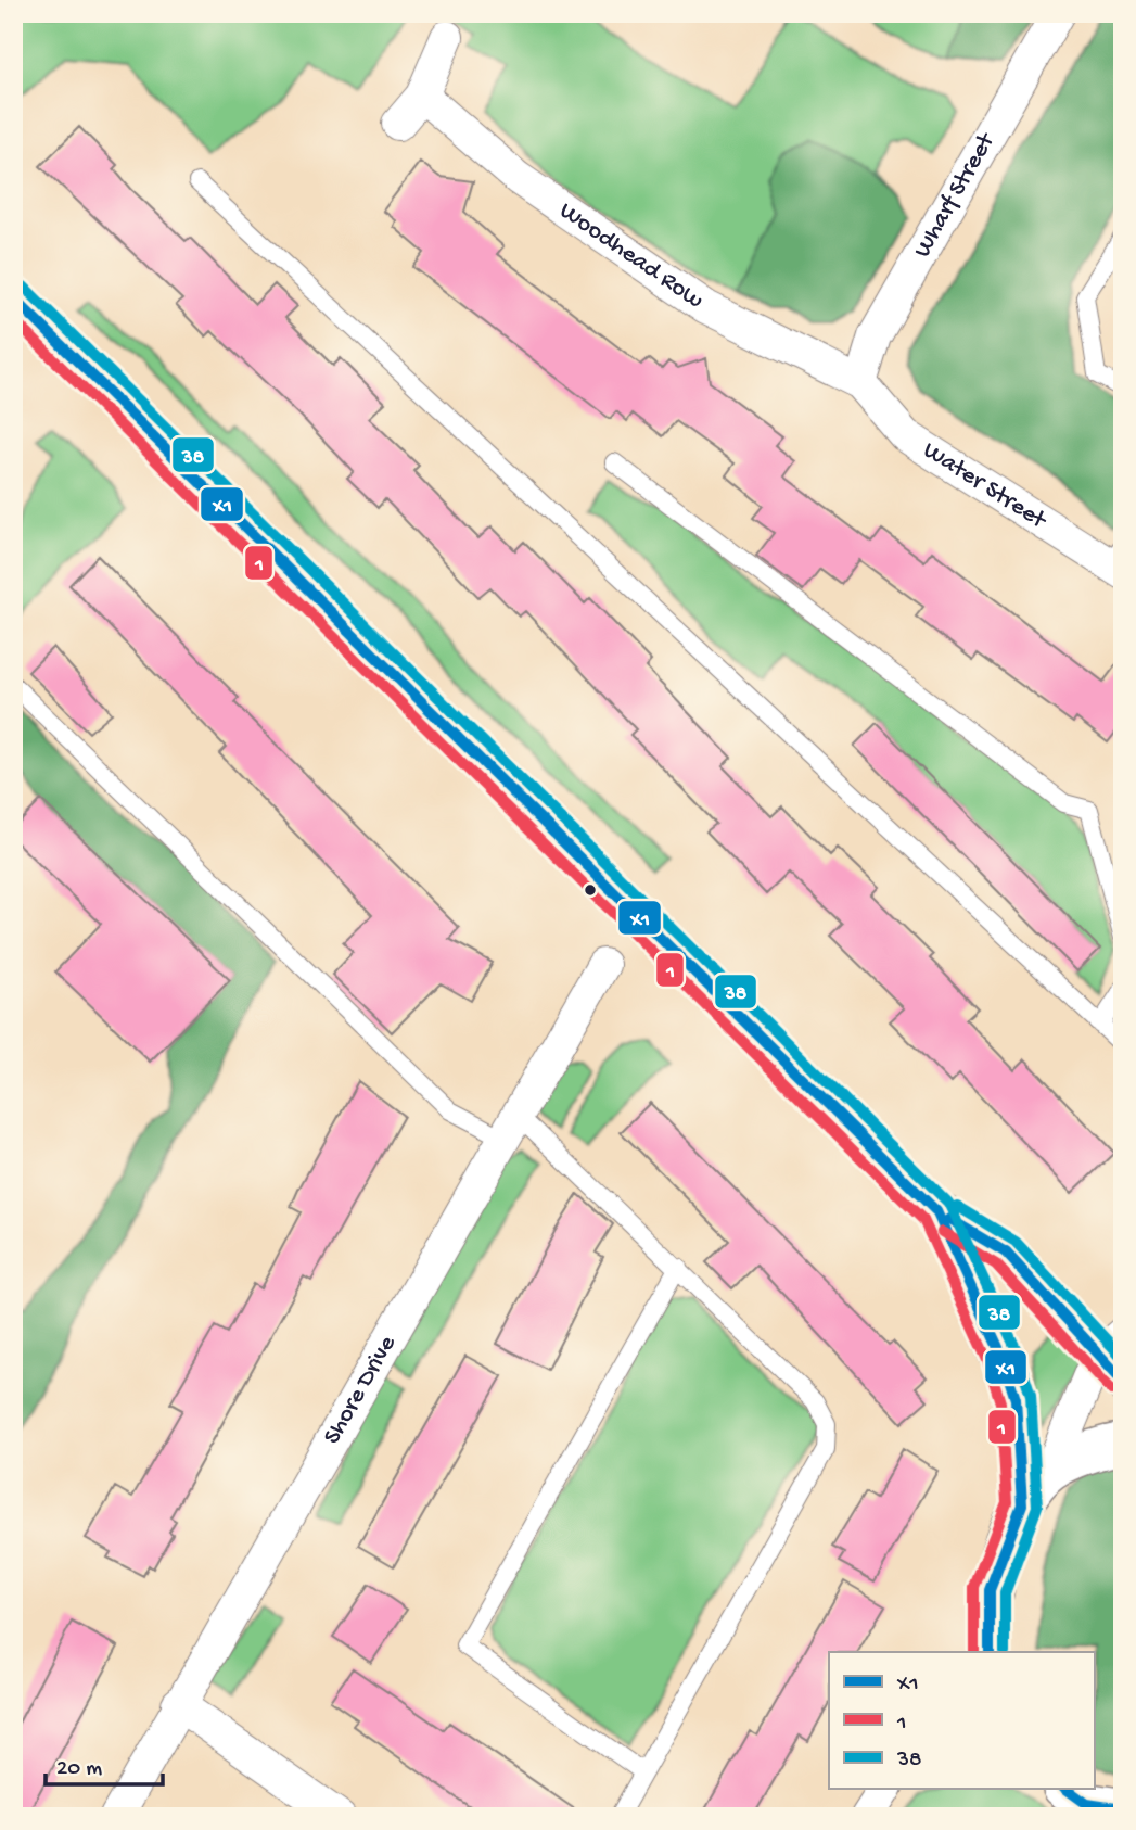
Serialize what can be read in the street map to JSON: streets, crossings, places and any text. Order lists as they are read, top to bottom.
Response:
{
  "streets": {
    "street": [
      "Wharf Street",
      "Woodhead Row",
      "Water Street",
      "Shore Drive"
    ]
  },
  "crossings": [
    ["Wharf Street", "Woodhead Row"],
    ["Wharf Street", "Water Street"],
    ["Woodhead Row", "Water Street"]
  ],
  "lines": ["transit line 38", "transit line X1", "transit line 1"],
  "legend": ["X1", "1", "38"],
  "scale_bar": "20 m"
}
